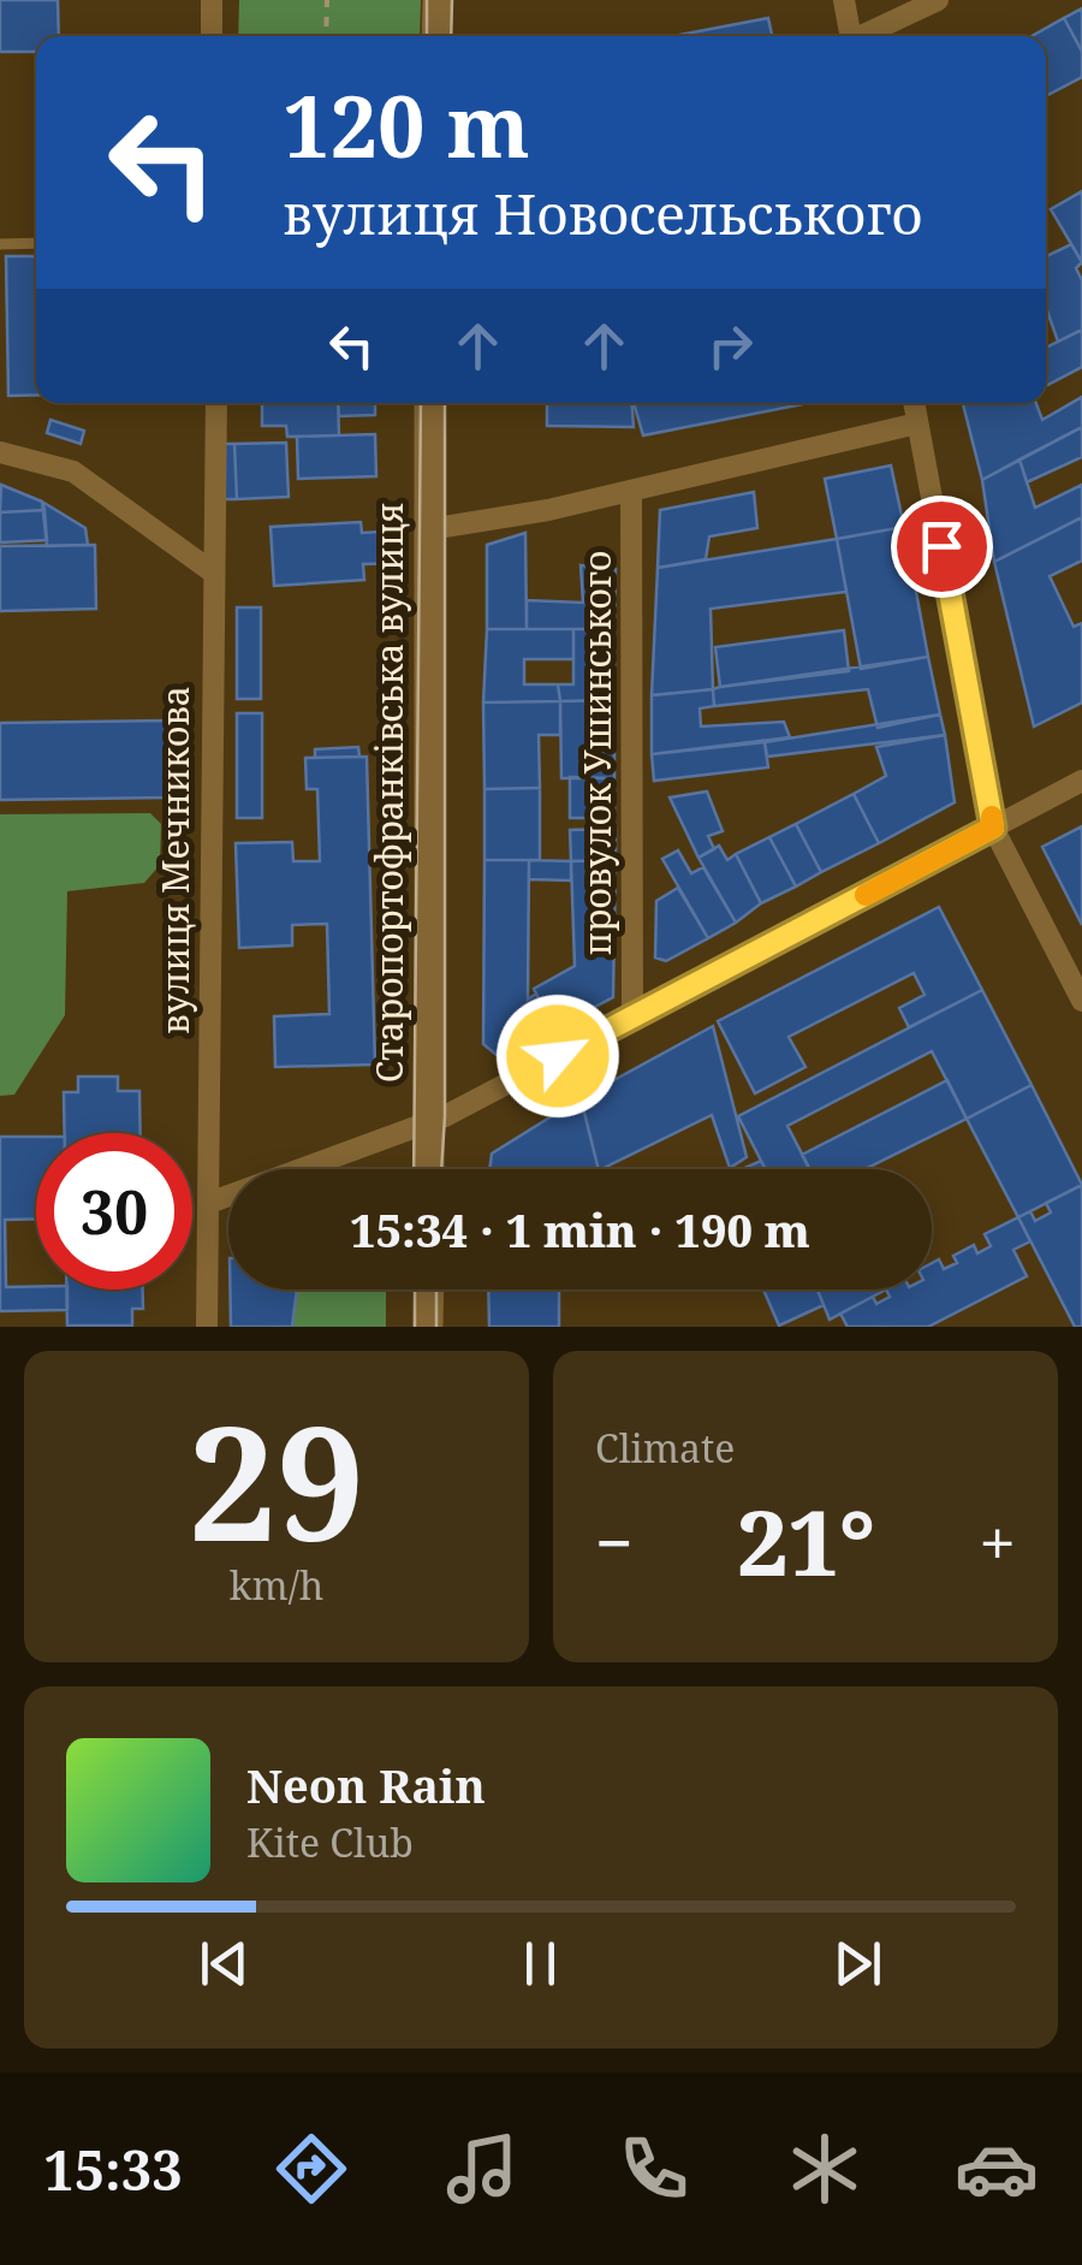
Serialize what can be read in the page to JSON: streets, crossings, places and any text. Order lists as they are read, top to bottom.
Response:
{
  "streets": {
    "main road": ["Старопортофранківська вулиця"],
    "street": ["провулок Ушинського", "вулиця Мечникова"]
  },
  "page": {
    "turn": ["120 m", "вулиця Новосельського"],
    "limit": "30",
    "trip": "15:34 · 1 min · 190 m",
    "tile": [
      ["29", "km/h"],
      "Climate"
    ],
    "heat": ["−", "21°", "+"],
    "song": ["Neon Rain", "Kite Club"],
    "tabs": "15:33"
  }
}
